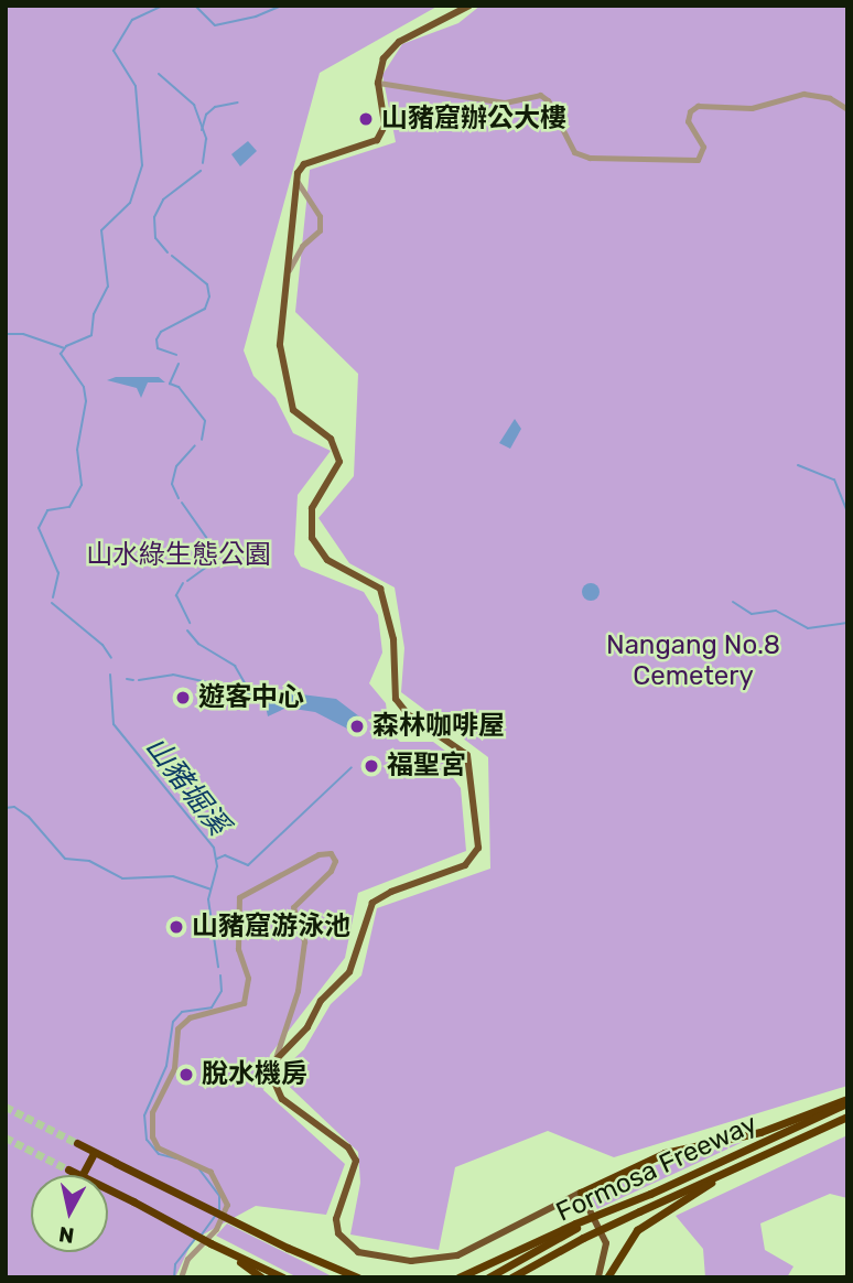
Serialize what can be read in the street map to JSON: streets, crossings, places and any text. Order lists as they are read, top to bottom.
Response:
{
  "streets": {
    "highway": ["Formosa Freeway"]
  },
  "water": ["山豬堀溪"],
  "parks": ["山水綠生態公園", "Nangang No.8 Cemetery"],
  "places": [
    "山豬窟辦公大樓",
    "遊客中心",
    "森林咖啡屋",
    "福聖宮",
    "山豬窟游泳池",
    "脫水機房"
  ],
  "north": "bottom"
}
